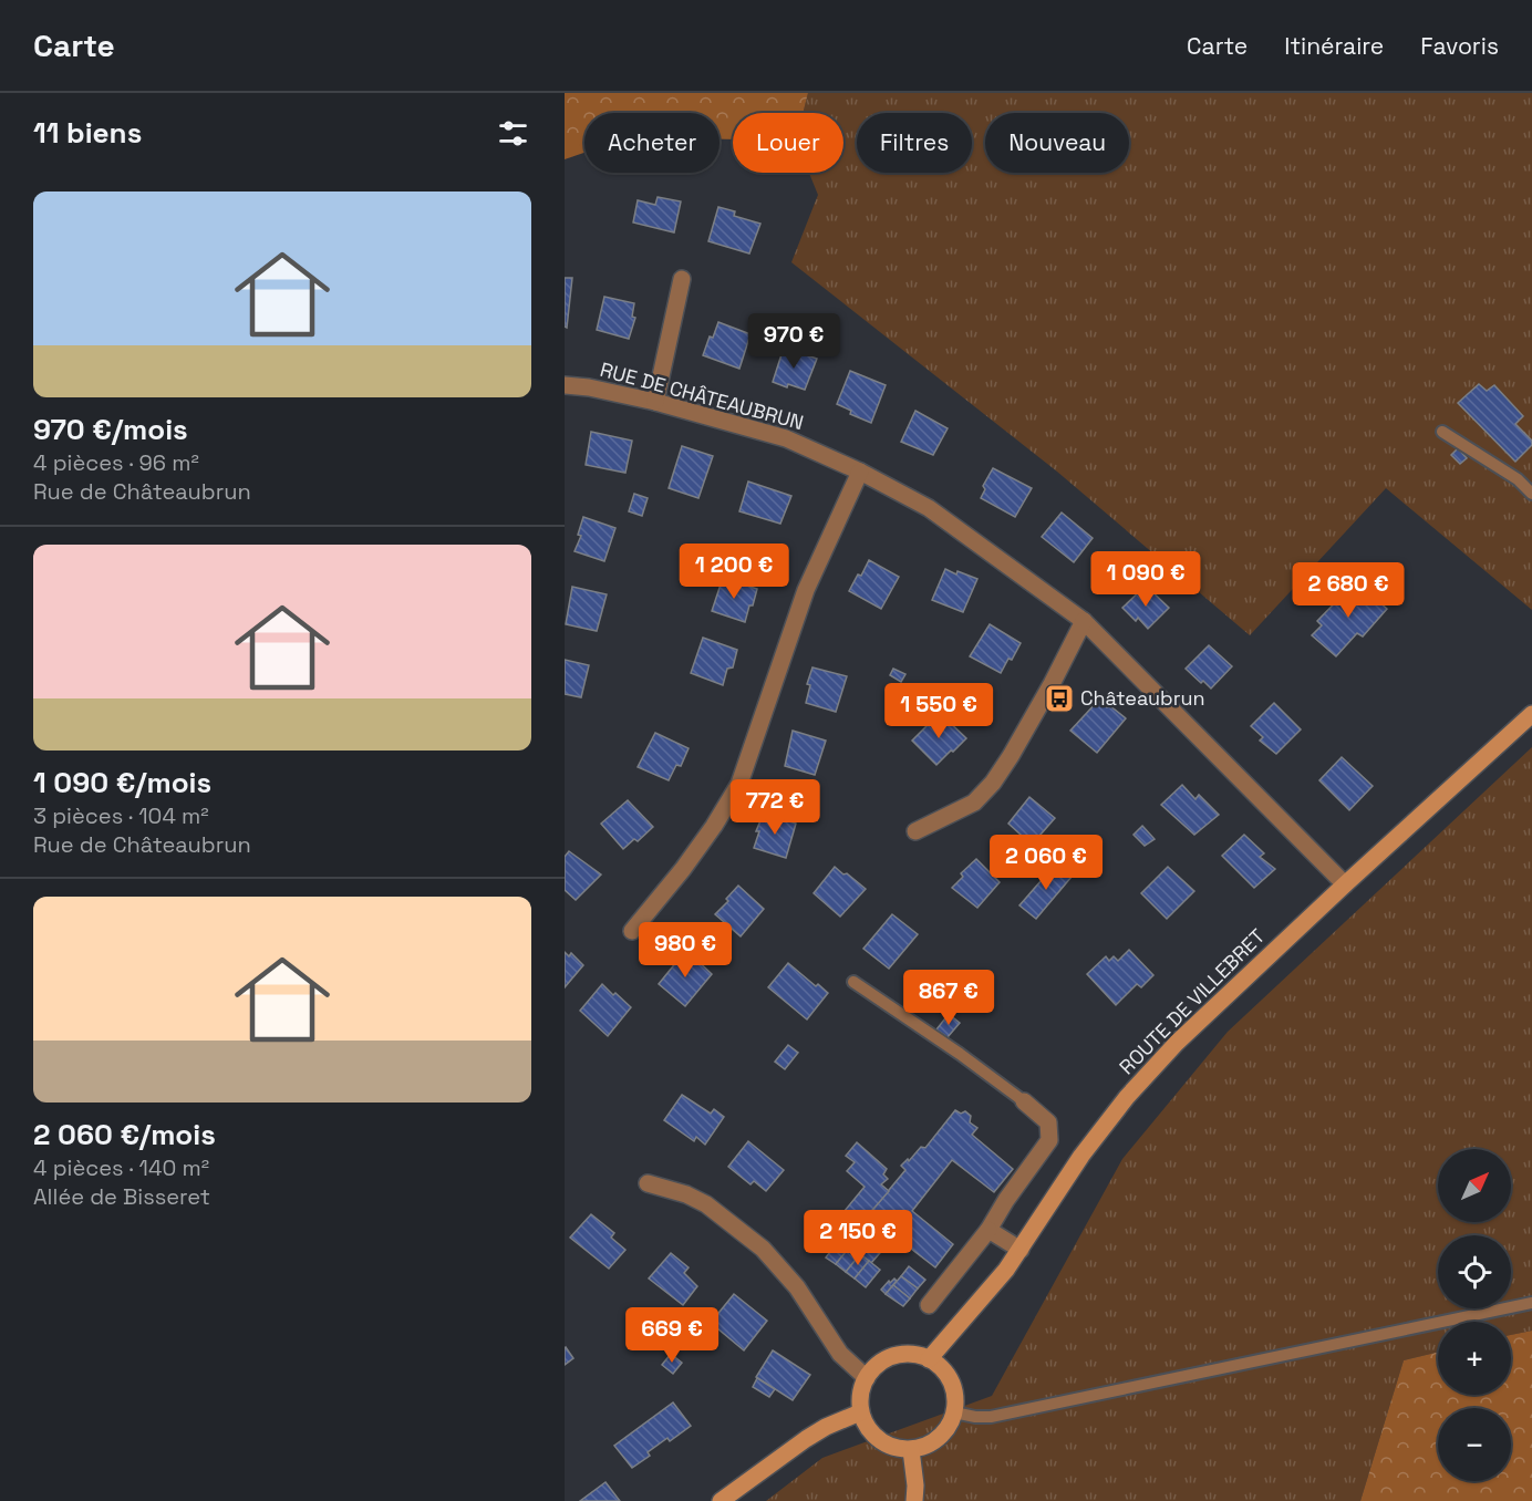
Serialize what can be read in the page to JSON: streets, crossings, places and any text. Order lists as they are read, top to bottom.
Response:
{
  "streets": {
    "main road": ["ROUTE DE VILLEBRET"],
    "street": ["RUE DE CHÂTEAUBRUN"]
  },
  "crossings": [
    ["RUE DE CHÂTEAUBRUN", "ROUTE DE VILLEBRET"]
  ],
  "places": {
    "bus stop": ["Châteaubrun"]
  },
  "north": "top right",
  "page": {
    "header": "Carte",
    "nav": ["Carte", "Itinéraire", "Favoris"],
    "heading": "11 biens",
    "chip": [
      "Acheter",
      "Louer",
      "Filtres",
      "Nouveau"
    ],
    "list": [
      {
        "name": "970 €/mois",
        "note": "4 pièces · 96 m² · Rue de Châteaubrun"
      },
      {
        "name": "1 090 €/mois",
        "note": "3 pièces · 104 m² · Rue de Châteaubrun"
      },
      {
        "name": "2 060 €/mois",
        "note": "4 pièces · 140 m² · Allée de Bisseret"
      }
    ],
    "price": [
      "970 €",
      "1 200 €",
      "1 090 €",
      "2 680 €",
      "1 550 €",
      "772 €",
      "2 060 €",
      "980 €",
      "867 €",
      "2 150 €",
      "669 €"
    ],
    "map_buttons": ["+", "−"]
  }
}
